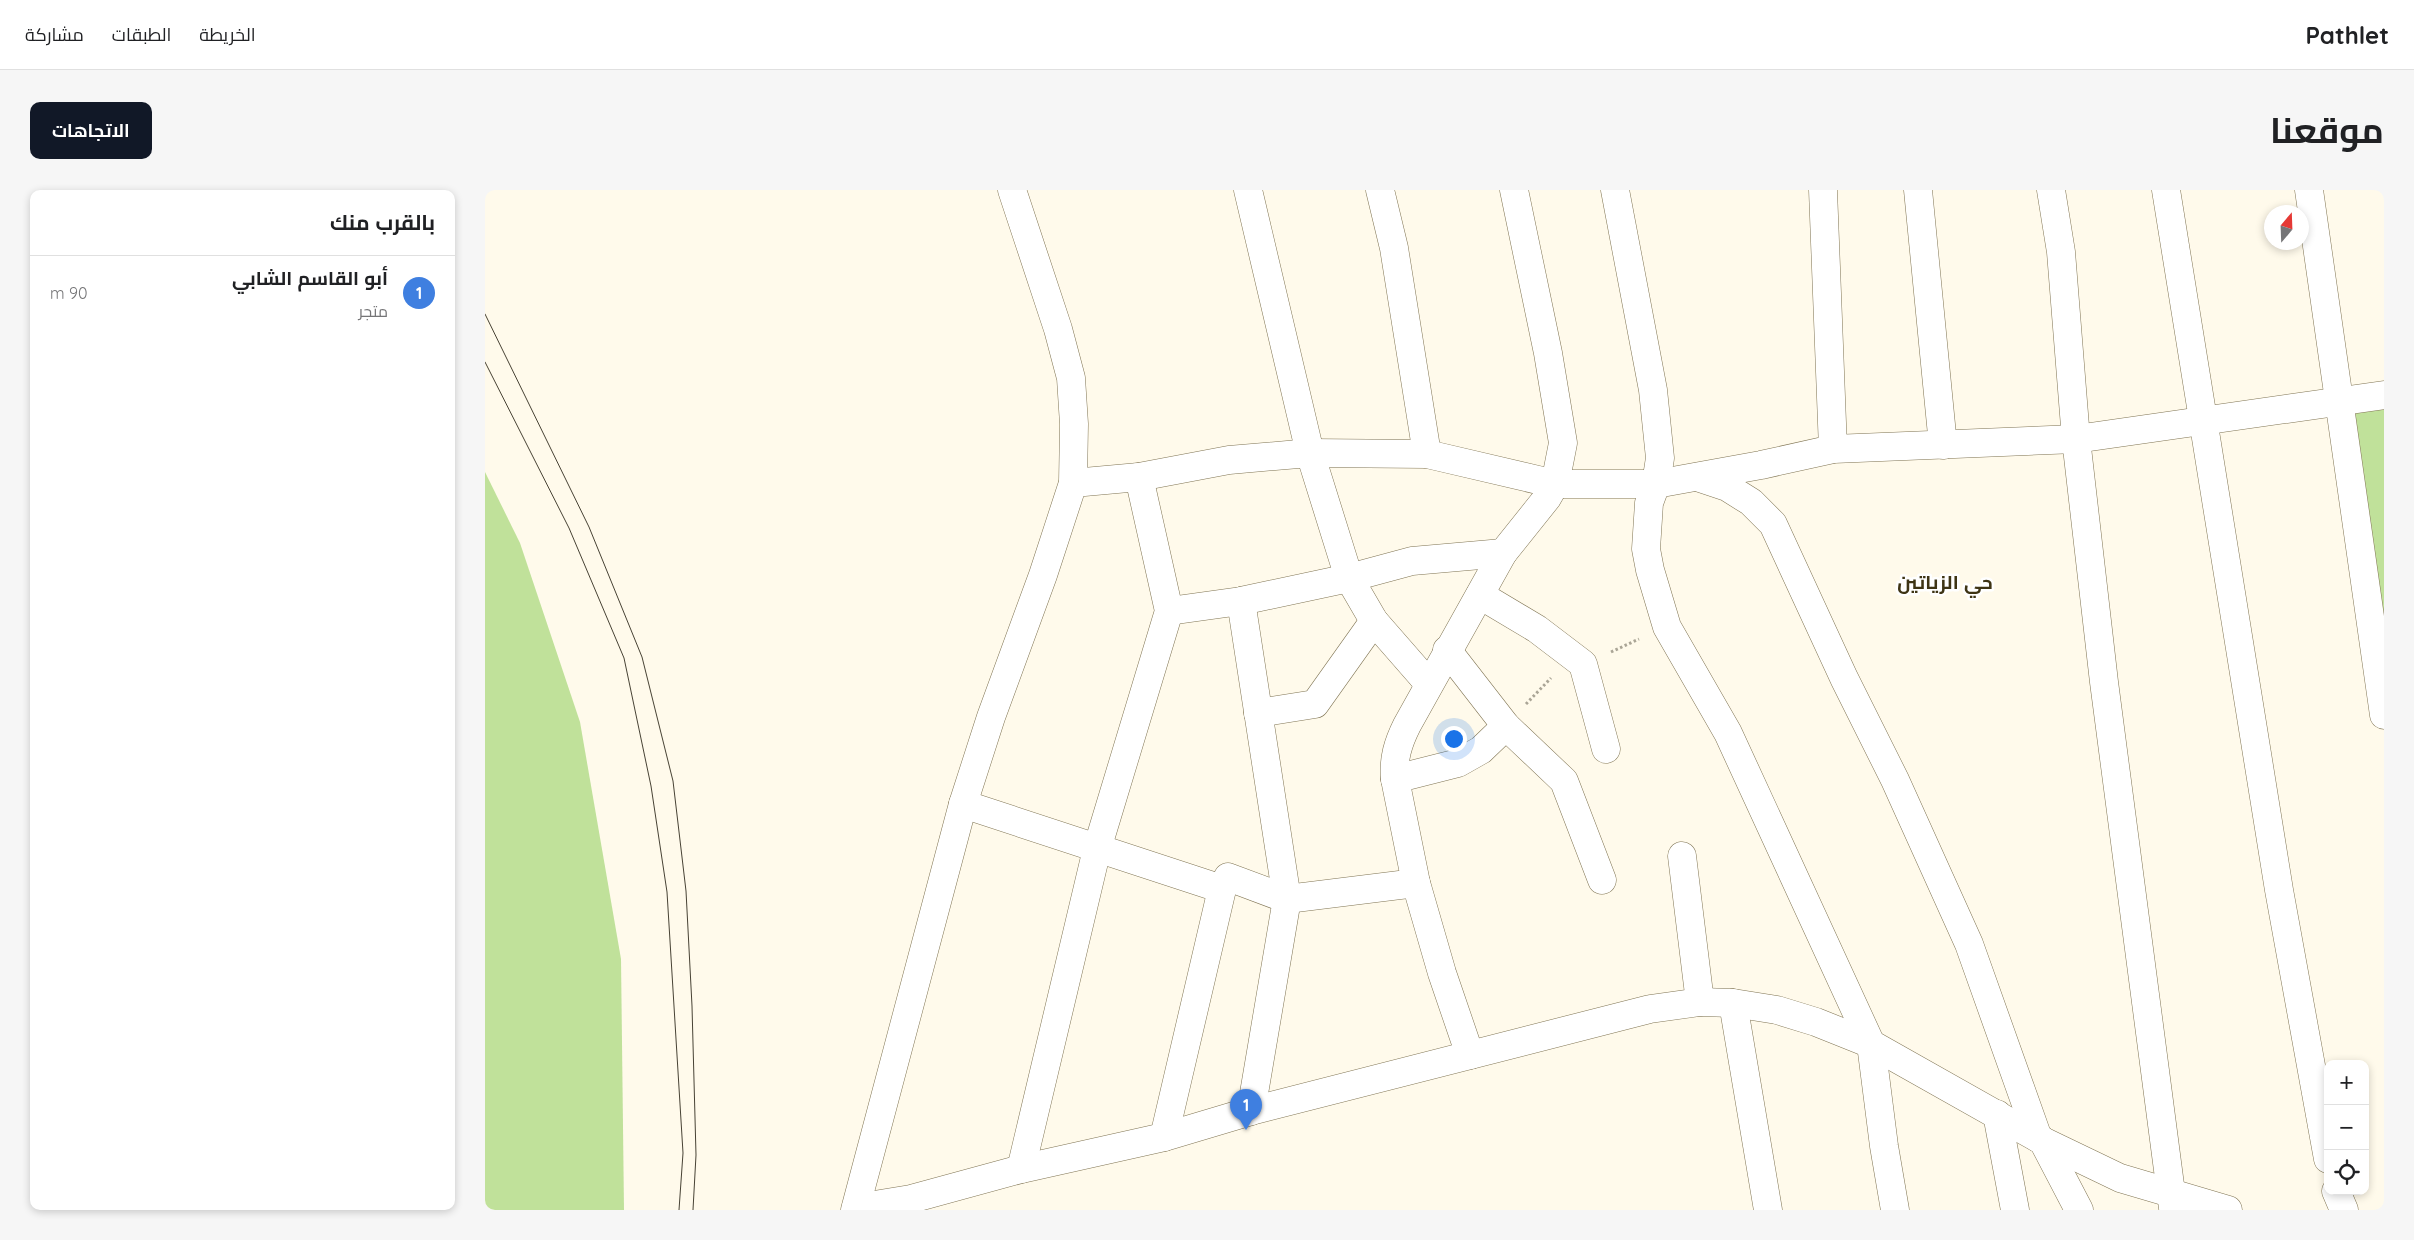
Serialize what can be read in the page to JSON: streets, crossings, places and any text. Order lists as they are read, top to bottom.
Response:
{
  "districts": ["حي الزياتين"],
  "north": "top",
  "page": {
    "header": "Pathlet",
    "nav": ["الخريطة", "الطبقات", "مشاركة"],
    "title": "موقعنا",
    "buttons": "الاتجاهات",
    "heading": "بالقرب منك",
    "list": [
      {
        "mark": "1",
        "name": "أبو القاسم الشابي",
        "note": "متجر",
        "value": "90 m"
      }
    ],
    "map_buttons": ["+", "−"],
    "pins": "1"
  }
}
